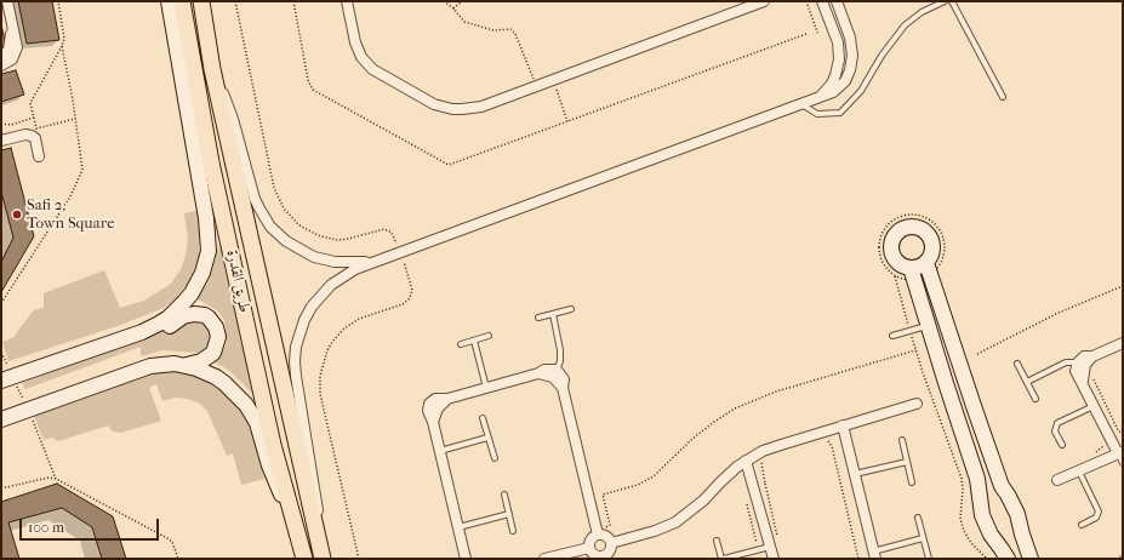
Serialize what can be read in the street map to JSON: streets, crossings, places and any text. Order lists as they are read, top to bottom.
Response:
{
  "streets": {
    "main road": ["طريق القدرة"]
  },
  "places": ["Safi 2, Town Square"],
  "scale_bar": "100 m"
}
